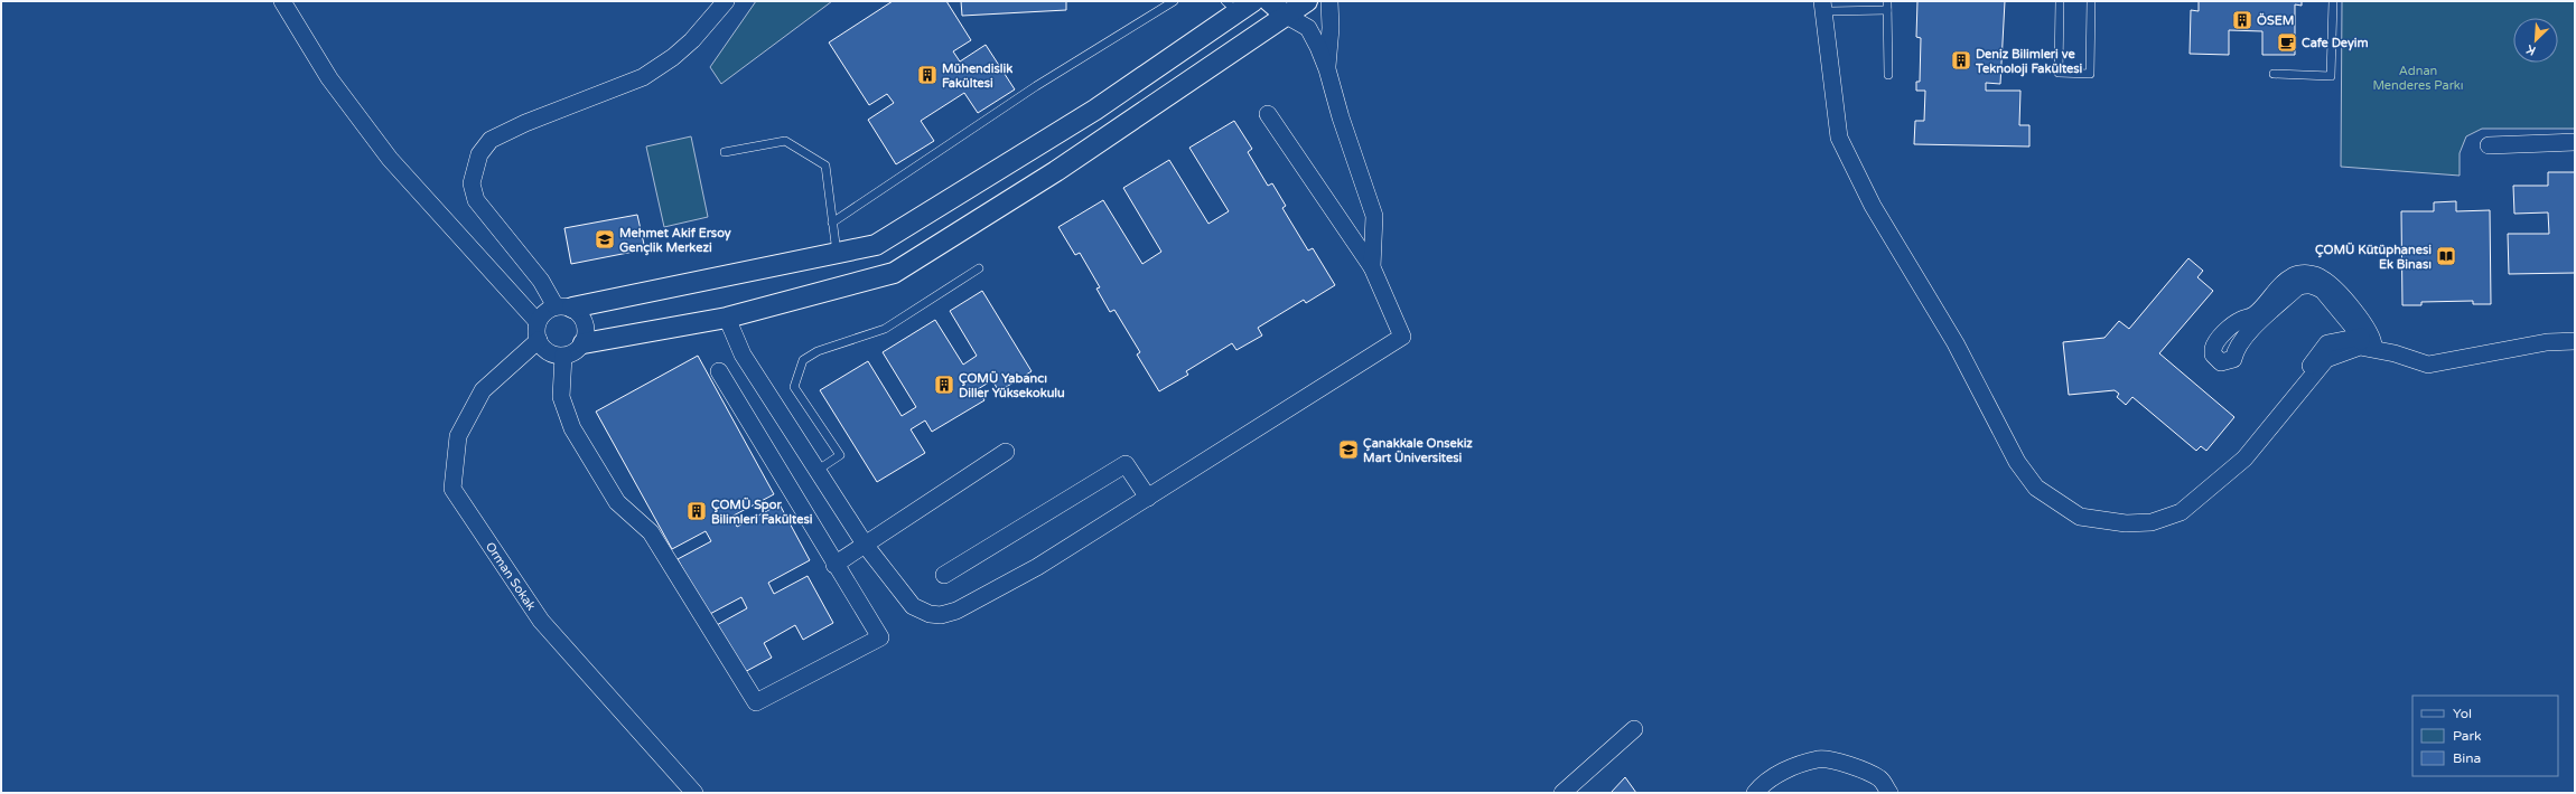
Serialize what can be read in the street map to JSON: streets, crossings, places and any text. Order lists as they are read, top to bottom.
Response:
{
  "streets": {
    "street": ["Orman Sokak"]
  },
  "parks": ["Adnan Menderes Parkı"],
  "places": {
    "building": [
      "ÖSEM",
      "Deniz Bilimleri ve Teknoloji Fakültesi",
      "Mühendislik Fakültesi",
      "ÇOMÜ Yabancı Diller Yüksekokulu",
      "ÇOMÜ Spor Bilimleri Fakültesi"
    ],
    "cafe": ["Cafe Deyim"],
    "school or university": ["Mehmet Akif Ersoy Gençlik Merkezi", "Çanakkale Onsekiz Mart Üniversitesi"],
    "library": ["ÇOMÜ Kütüphanesi Ek Binası"]
  },
  "legend": ["Yol", "Park", "Bina"],
  "north": "bottom left"
}
